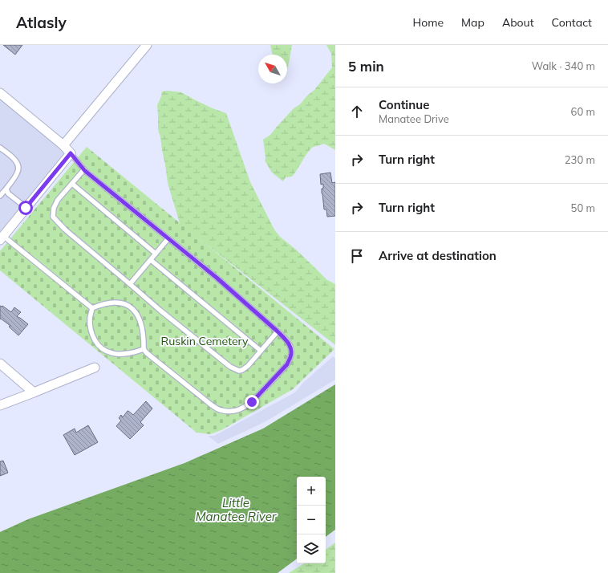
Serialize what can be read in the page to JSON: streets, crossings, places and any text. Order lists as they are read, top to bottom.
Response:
{
  "water": ["Little Manatee River"],
  "parks": ["Ruskin Cemetery"],
  "north": "top left",
  "page": {
    "header": "Atlasly",
    "nav": [
      "Home",
      "Map",
      "About",
      "Contact"
    ],
    "heading": ["5 min", "Walk · 340 m"],
    "list": [
      ["Continue", "Manatee Drive", "60 m"],
      ["Turn right", "230 m"],
      ["Turn right", "50 m"],
      "Arrive at destination"
    ],
    "map_buttons": ["+", "−"]
  }
}
